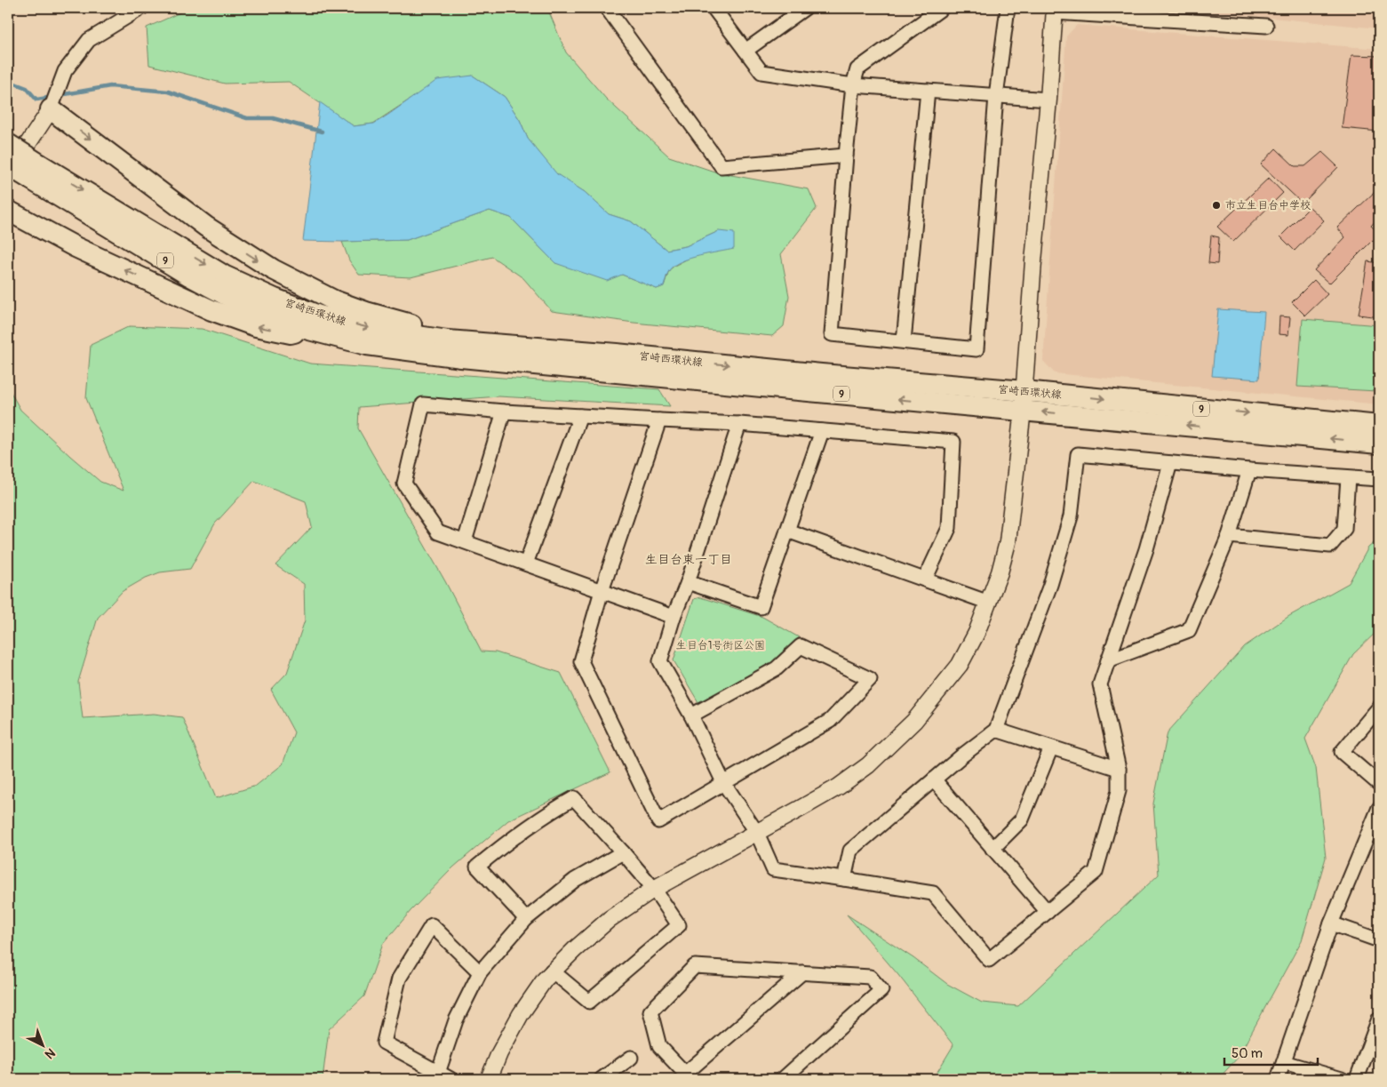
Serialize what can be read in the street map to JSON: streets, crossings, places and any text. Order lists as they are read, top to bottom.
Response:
{
  "streets": {
    "main road": ["9", "宮崎西環状線"]
  },
  "districts": ["生目台東一丁目"],
  "parks": ["生目台1号街区公園"],
  "places": ["市立生目台中学校"],
  "scale_bar": "50 m",
  "north": "bottom right"
}
